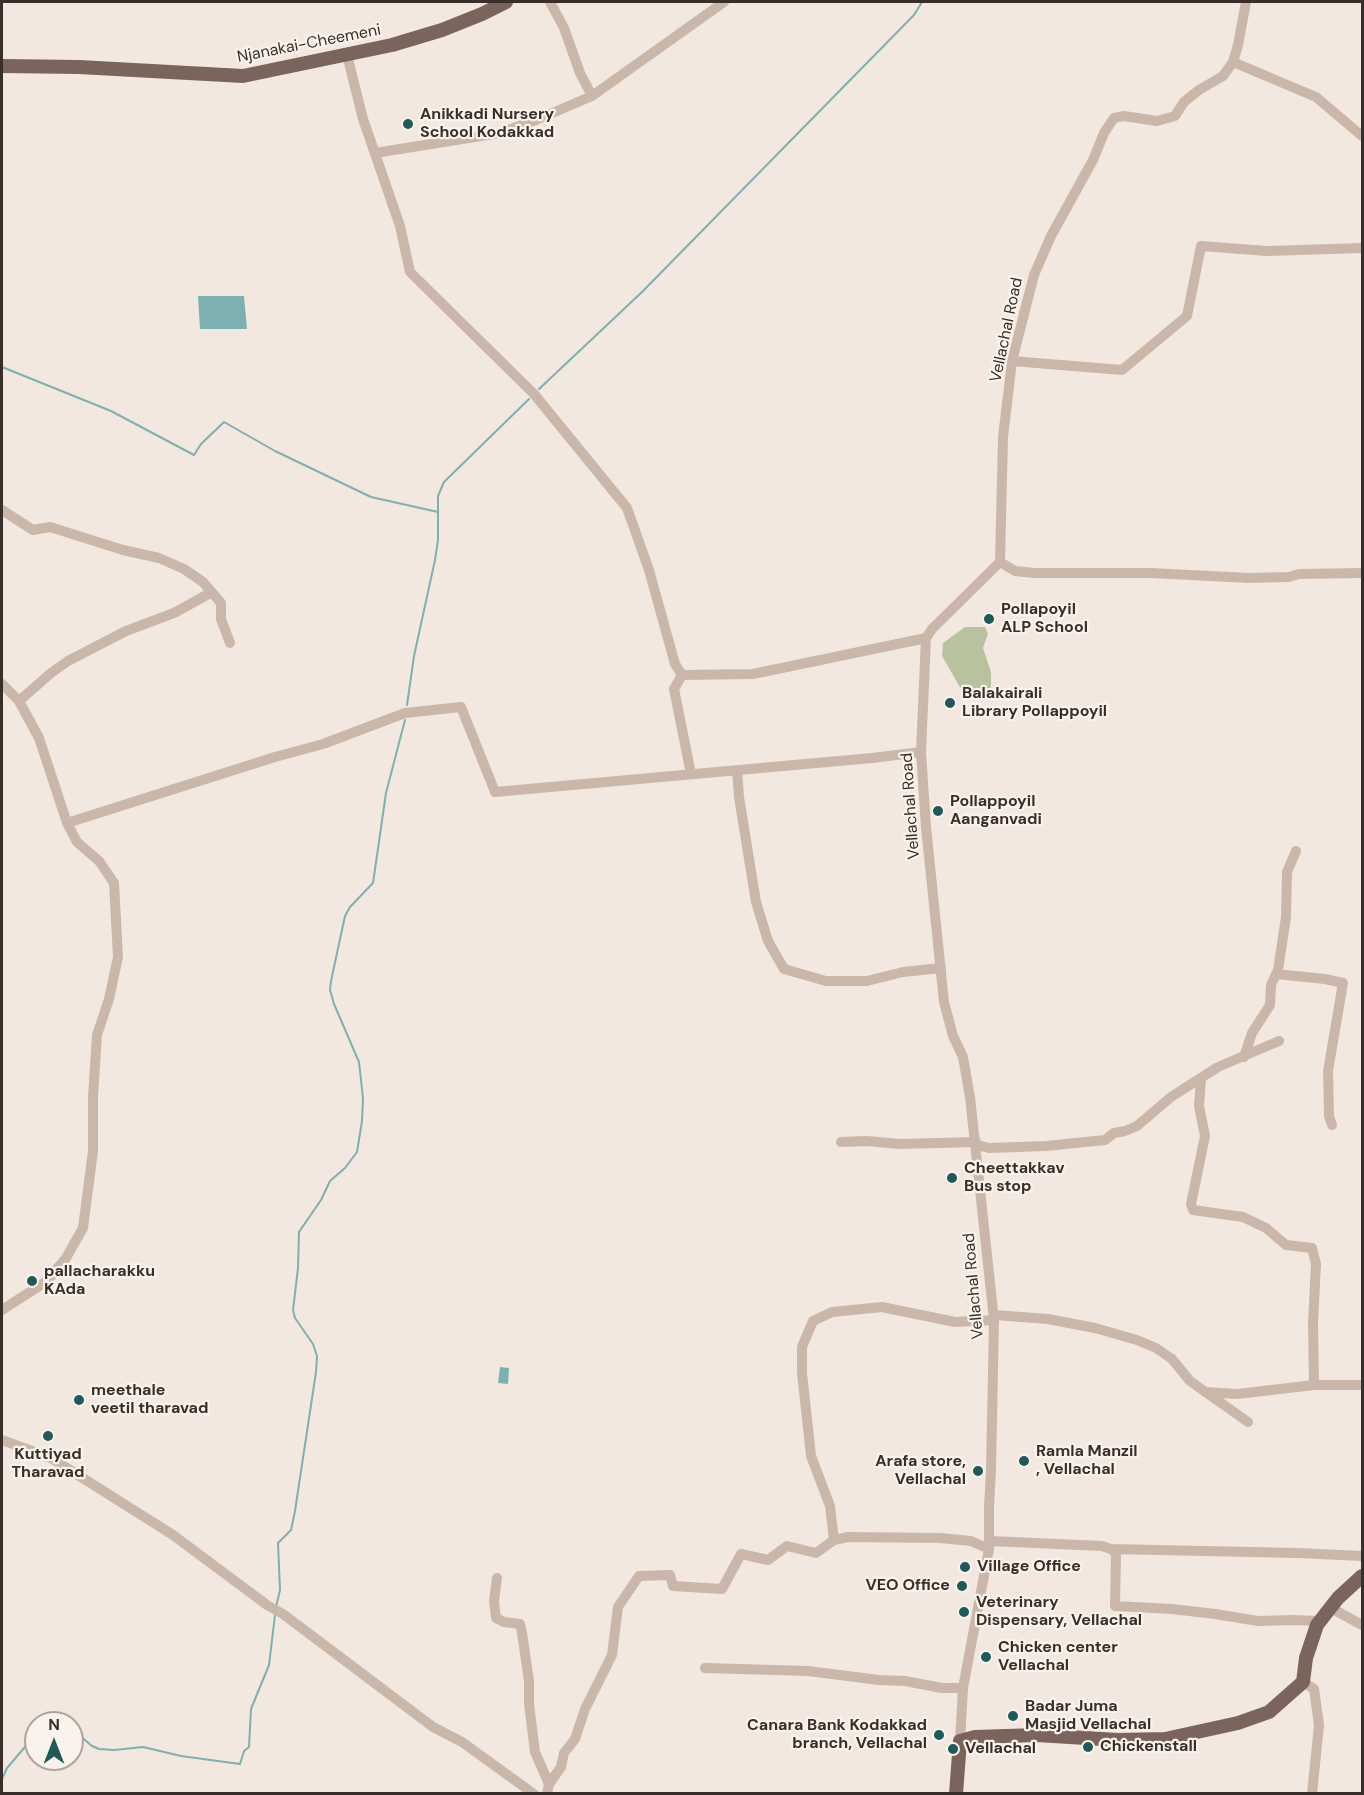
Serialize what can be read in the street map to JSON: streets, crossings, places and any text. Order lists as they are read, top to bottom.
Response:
{
  "streets": {
    "main road": ["Njanakai-Cheemeni"],
    "street": ["Vellachal Road"]
  },
  "places": [
    "Anikkadi Nursery School Kodakkad",
    "Pollapoyil ALP School",
    "Balakairali Library Pollappoyil",
    "Pollappoyil Aanganvadi",
    "Cheettakkav Bus stop",
    "pallacharakku KAda",
    "meethale veetil tharavad",
    "Kuttiyad Tharavad",
    "Ramla Manzil , Vellachal",
    "Arafa store, Vellachal",
    "Village Office",
    "VEO Office",
    "Veterinary Dispensary, Vellachal",
    "Chicken center Vellachal",
    "Badar Juma Masjid Vellachal",
    "Canara Bank Kodakkad branch, Vellachal",
    "Chickenstall",
    "Vellachal"
  ],
  "north": "top"
}
